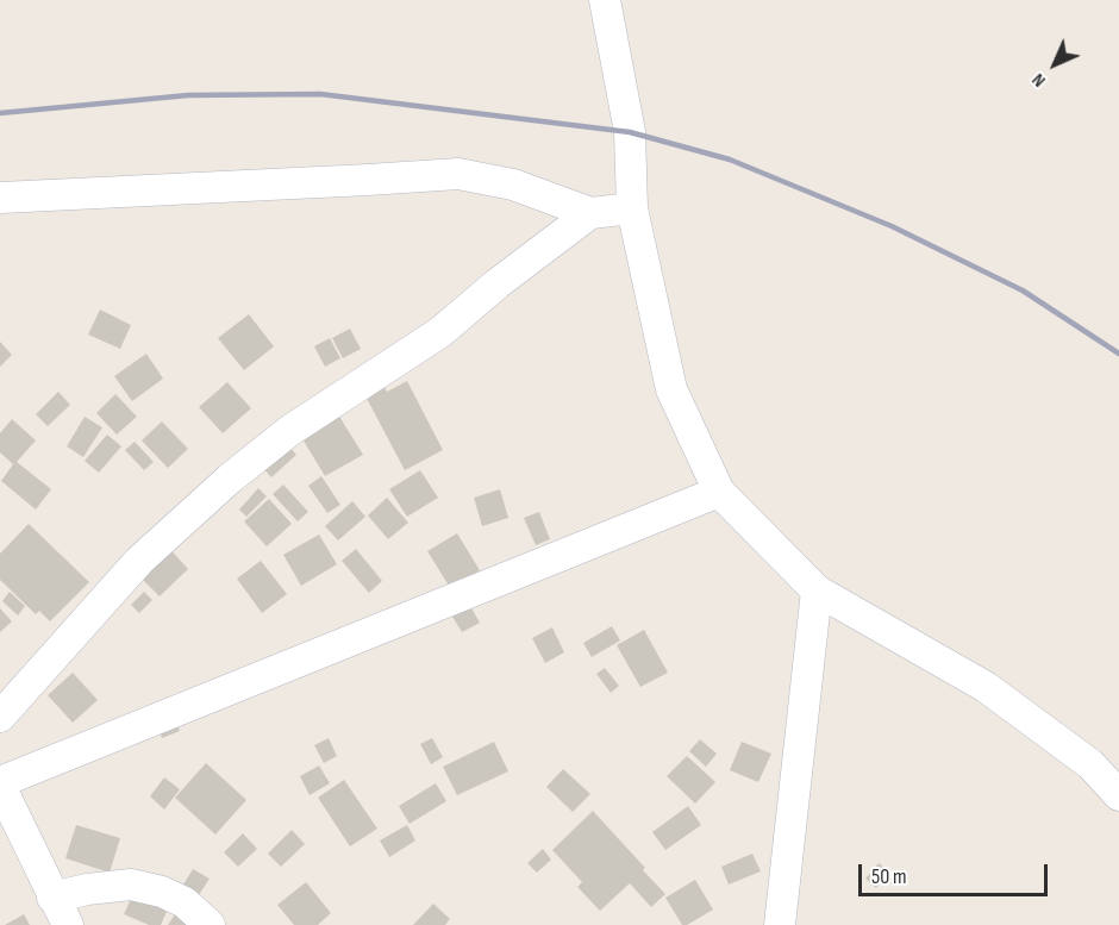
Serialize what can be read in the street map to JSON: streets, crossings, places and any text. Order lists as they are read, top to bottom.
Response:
{
  "scale_bar": "50 m",
  "north": "bottom left"
}
